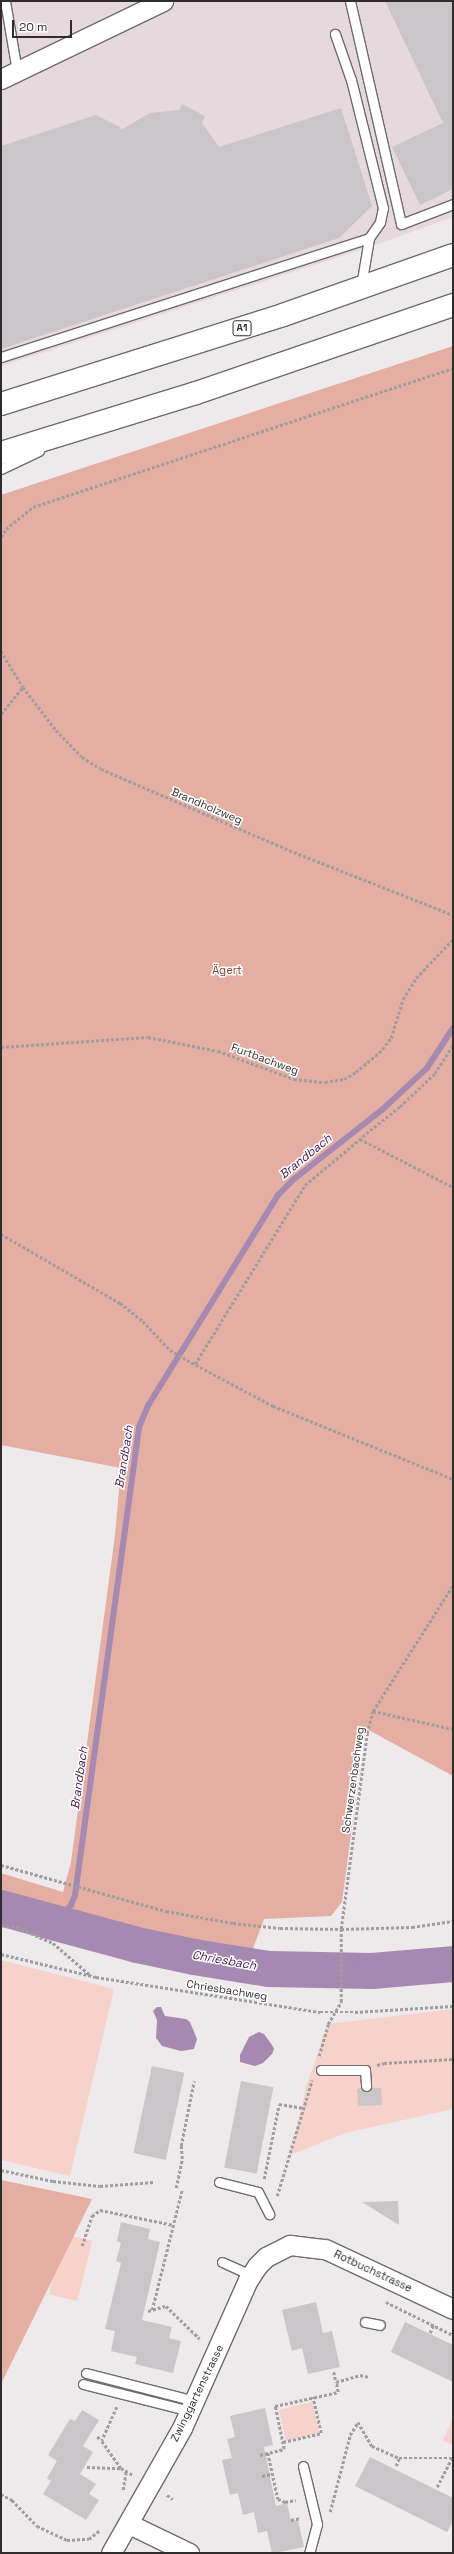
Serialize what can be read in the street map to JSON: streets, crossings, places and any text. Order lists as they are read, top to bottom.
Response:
{
  "streets": {
    "highway": ["A1"],
    "street": ["Rotbuchstrasse", "Zwinggartenstrasse"],
    "path": [
      "Brandholzweg",
      "Furtbachweg",
      "Schwerzenbachweg",
      "Chriesbachweg"
    ]
  },
  "crossings": [
    ["Schwerzenbachweg", "Chriesbachweg"],
    ["Rotbuchstrasse", "Zwinggartenstrasse"]
  ],
  "water": ["Brandbach", "Chriesbach"],
  "parks": ["Ägert"],
  "scale_bar": "20 m"
}
